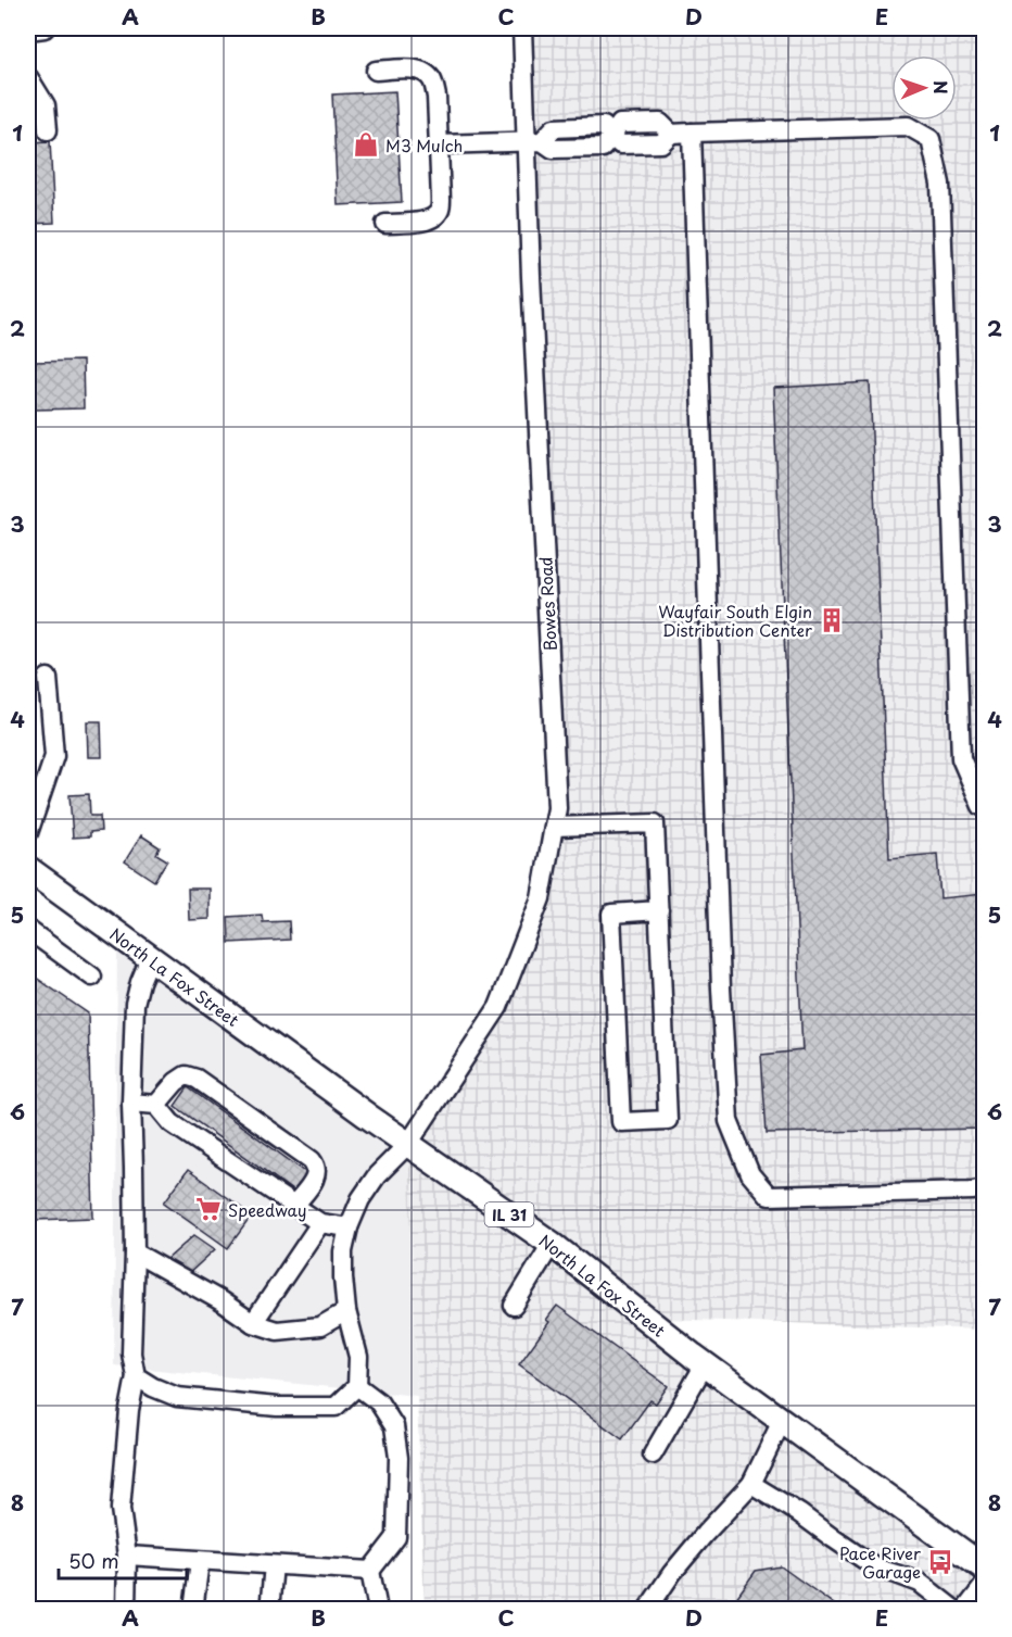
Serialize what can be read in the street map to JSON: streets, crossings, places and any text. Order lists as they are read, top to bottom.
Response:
{
  "streets": {
    "main road": ["North La Fox Street", "IL 31"],
    "street": ["Bowes Road"]
  },
  "crossings": [
    ["Bowes Road", "North La Fox Street"]
  ],
  "places": {
    "shop": ["M3 Mulch"],
    "building": ["Wayfair South Elgin Distribution Center"],
    "supermarket": ["Speedway"],
    "bus stop": ["Pace River Garage"]
  },
  "scale_bar": "50 m",
  "north": "right",
  "grid": {
    "columns": [
      "A",
      "B",
      "C",
      "D",
      "E"
    ],
    "rows": [
      "1",
      "2",
      "3",
      "4",
      "5",
      "6",
      "7",
      "8"
    ]
  }
}
